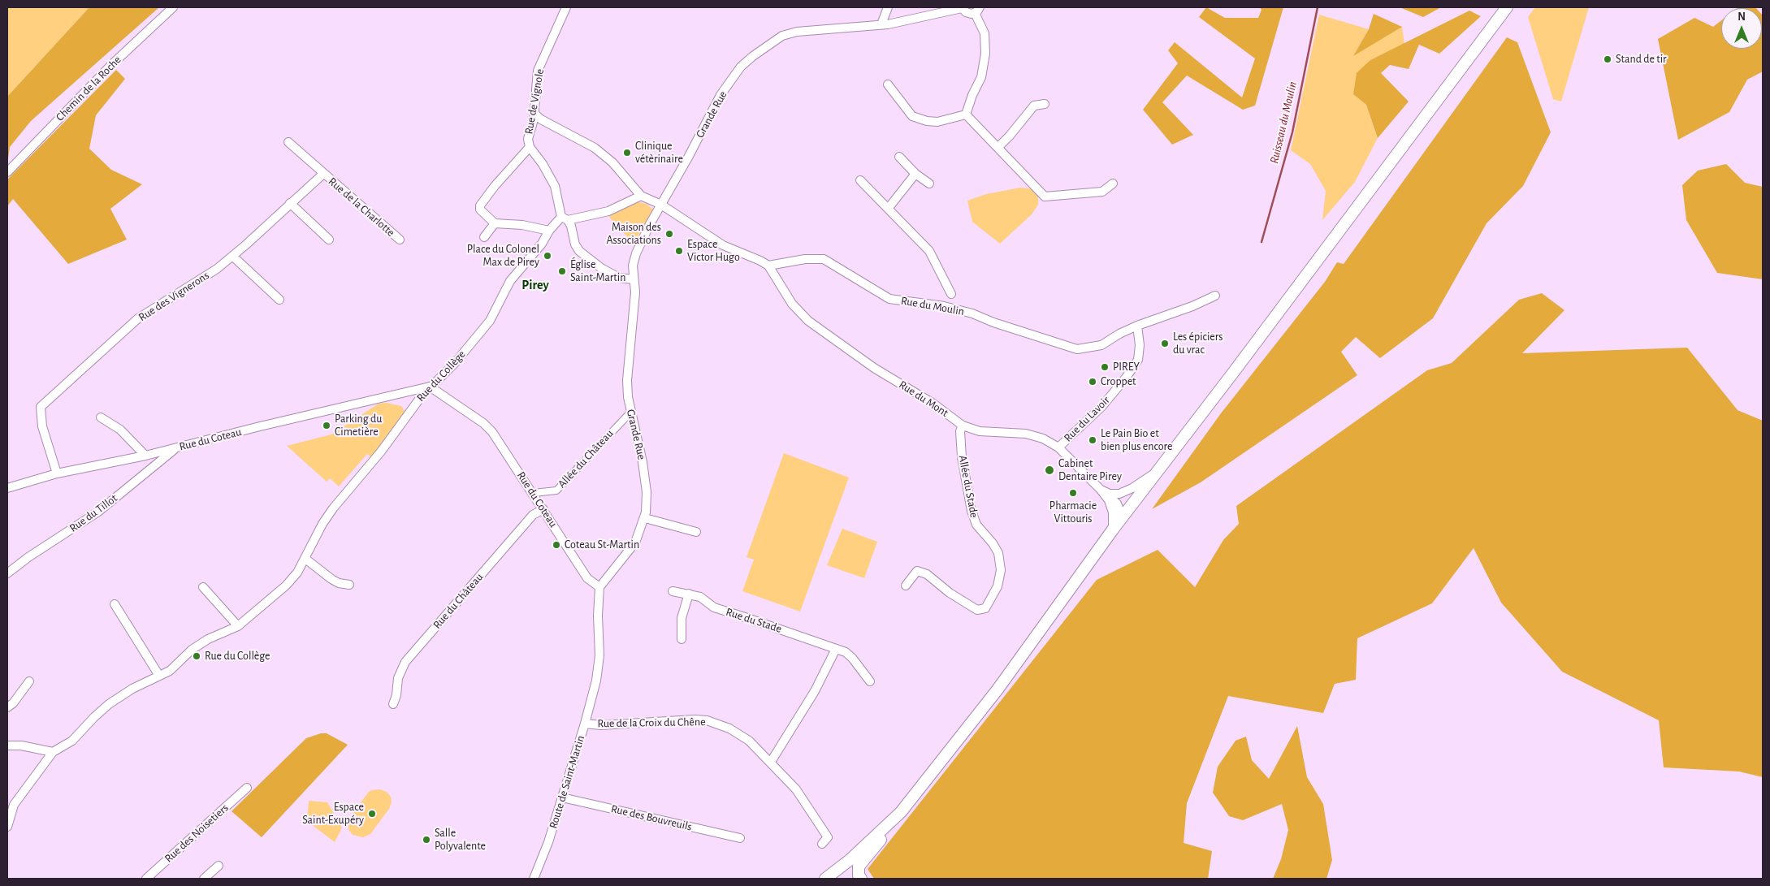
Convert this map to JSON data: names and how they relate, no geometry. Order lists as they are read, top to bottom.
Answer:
{
  "streets": {
    "street": [
      "Chemin de la Roche",
      "Rue de Vignole",
      "Grande Rue",
      "Rue de la Charlotte",
      "Rue des Vignerons",
      "Rue du Moulin",
      "Rue du Collège",
      "Rue du Mont",
      "Rue du Lavoir",
      "Rue du Coteau",
      "Allée du Château",
      "Allée du Stade",
      "Rue du Tillot",
      "Rue du Château",
      "Rue du Stade",
      "Rue de la Croix du Chêne",
      "Route de Saint-Martin",
      "Rue des Bouvreuils",
      "Rue des Noisetiers"
    ]
  },
  "crossings": [
    ["Rue de Vignole", "Grande Rue"],
    ["Grande Rue", "Rue du Coteau"],
    ["Grande Rue", "Allée du Château"],
    ["Grande Rue", "Route de Saint-Martin"],
    ["Rue de la Charlotte", "Rue des Vignerons"],
    ["Rue des Vignerons", "Rue du Coteau"],
    ["Rue du Moulin", "Rue du Mont"],
    ["Rue du Moulin", "Rue du Lavoir"],
    ["Rue du Collège", "Rue du Coteau"],
    ["Rue du Mont", "Rue du Lavoir"],
    ["Rue du Mont", "Allée du Stade"],
    ["Rue du Coteau", "Allée du Château"],
    ["Rue du Coteau", "Rue du Tillot"],
    ["Rue du Coteau", "Rue du Château"],
    ["Rue du Coteau", "Route de Saint-Martin"],
    ["Rue de la Croix du Chêne", "Route de Saint-Martin"],
    ["Route de Saint-Martin", "Rue des Bouvreuils"]
  ],
  "districts": ["Pirey"],
  "water": ["Ruisseau du Moulin"],
  "places": [
    "Stand de tir",
    "Clinique vétèrinaire",
    "Maison des Associations",
    "Espace Victor Hugo",
    "Place du Colonel Max de Pirey",
    "Église Saint-Martin",
    "Les épiciers du vrac",
    "PIREY",
    "Croppet",
    "Parking du Cimetière",
    "Le Pain Bio et bien plus encore",
    "Cabinet Dentaire Pirey",
    "Pharmacie Vittouris",
    "Coteau St-Martin",
    "Rue du Collège",
    "Espace Saint-Exupéry",
    "Salle Polyvalente"
  ],
  "north": "top"
}
